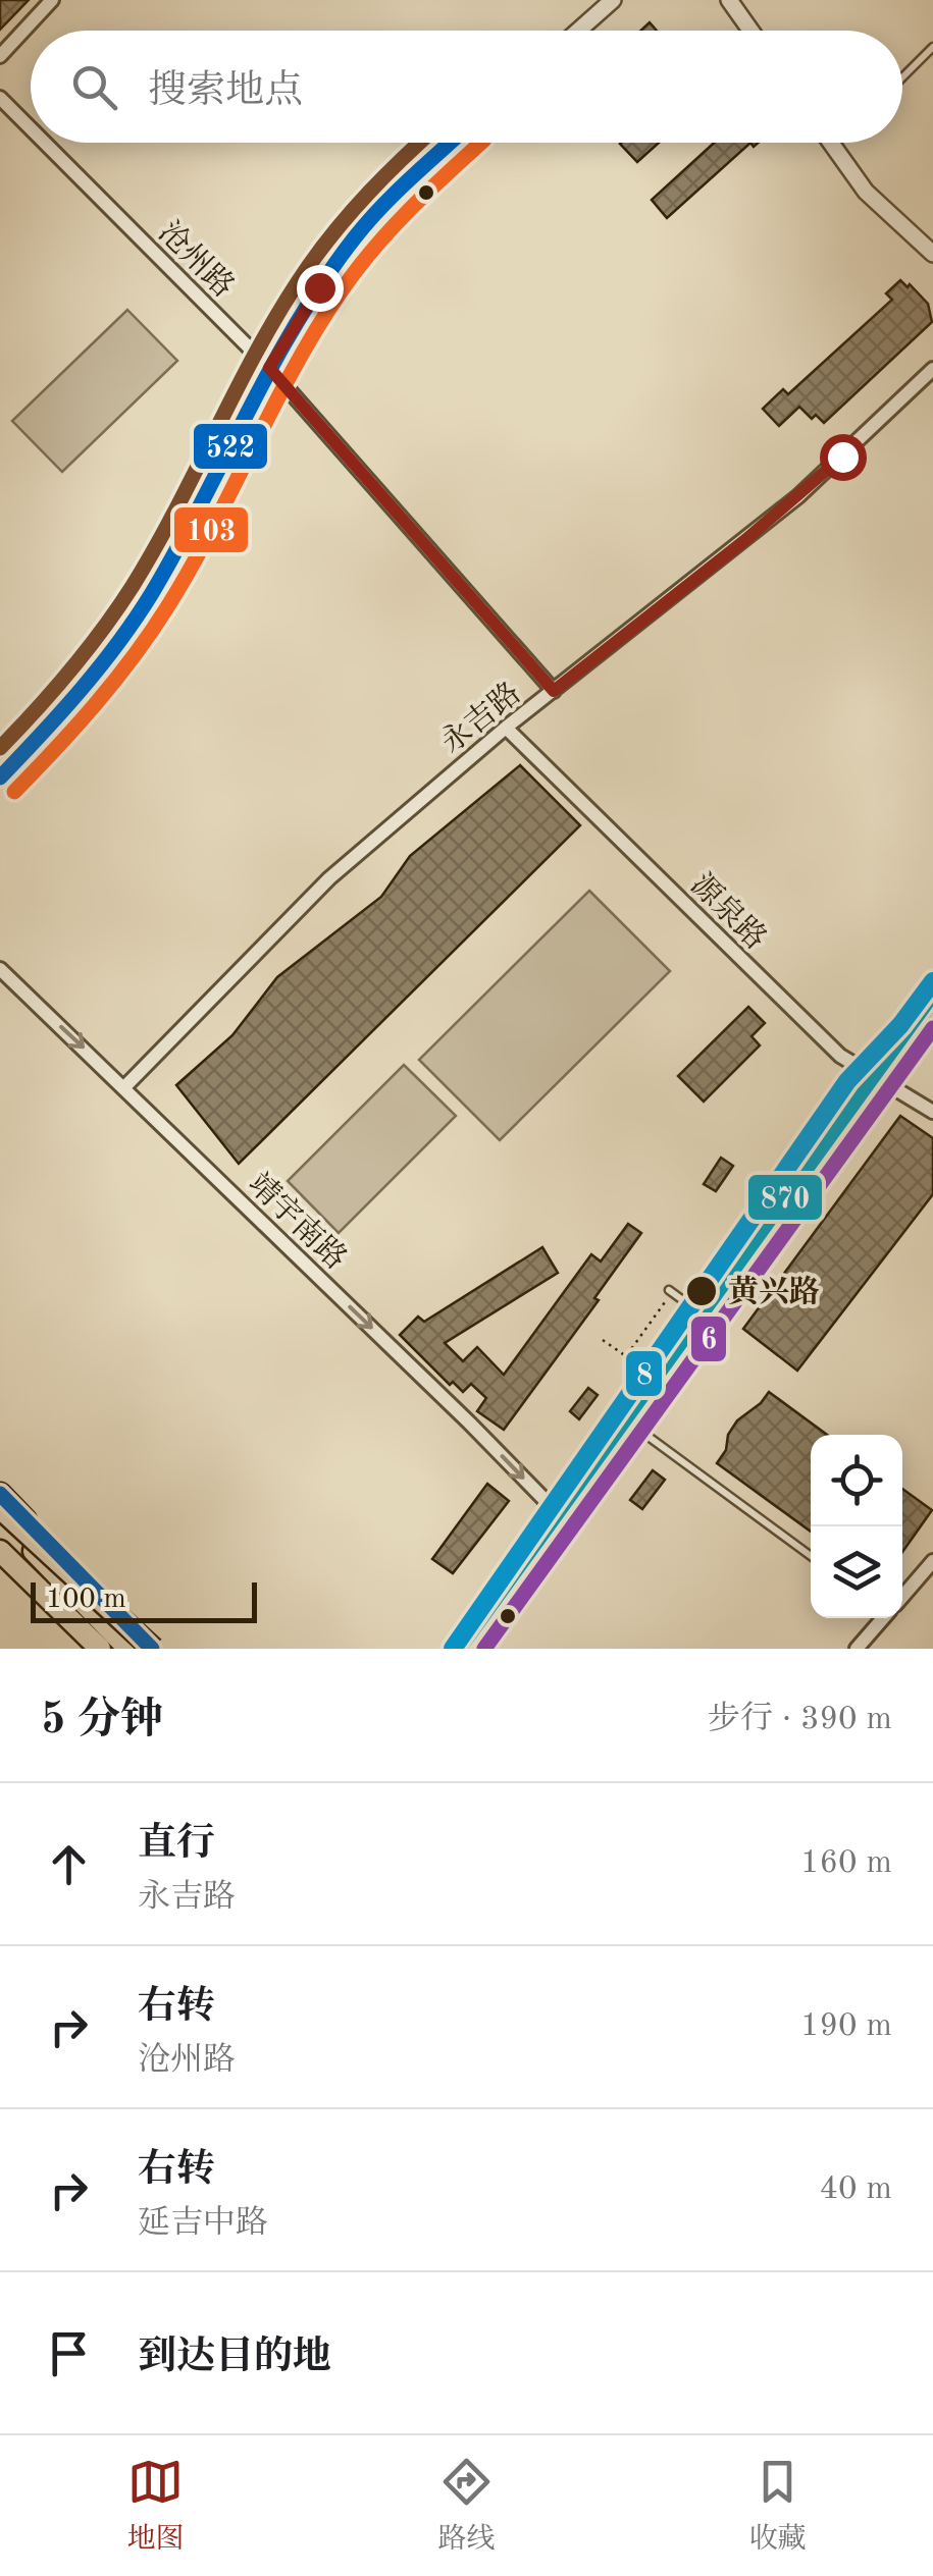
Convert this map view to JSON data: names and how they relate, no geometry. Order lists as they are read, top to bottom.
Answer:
{
  "streets": {
    "street": [
      "沧州路",
      "永吉路",
      "源泉路",
      "靖宇南路"
    ]
  },
  "crossings": [
    ["沧州路", "永吉路"],
    ["永吉路", "源泉路"],
    ["永吉路", "靖宇南路"]
  ],
  "one_way": ["靖宇南路"],
  "places": ["黄兴路"],
  "lines": [
    "transit line 522",
    "transit line 103",
    "transit line 8",
    "transit line 870",
    "transit line 6"
  ],
  "scale_bar": "100 m",
  "page": {
    "search": "搜索地点",
    "scale": "100 m",
    "heading": ["5 分钟", "步行 · 390 m"],
    "list": [
      ["直行", "永吉路", "160 m"],
      ["右转", "沧州路", "190 m"],
      ["右转", "延吉中路", "40 m"],
      "到达目的地"
    ],
    "nav": ["地图", "路线", "收藏"]
  }
}
